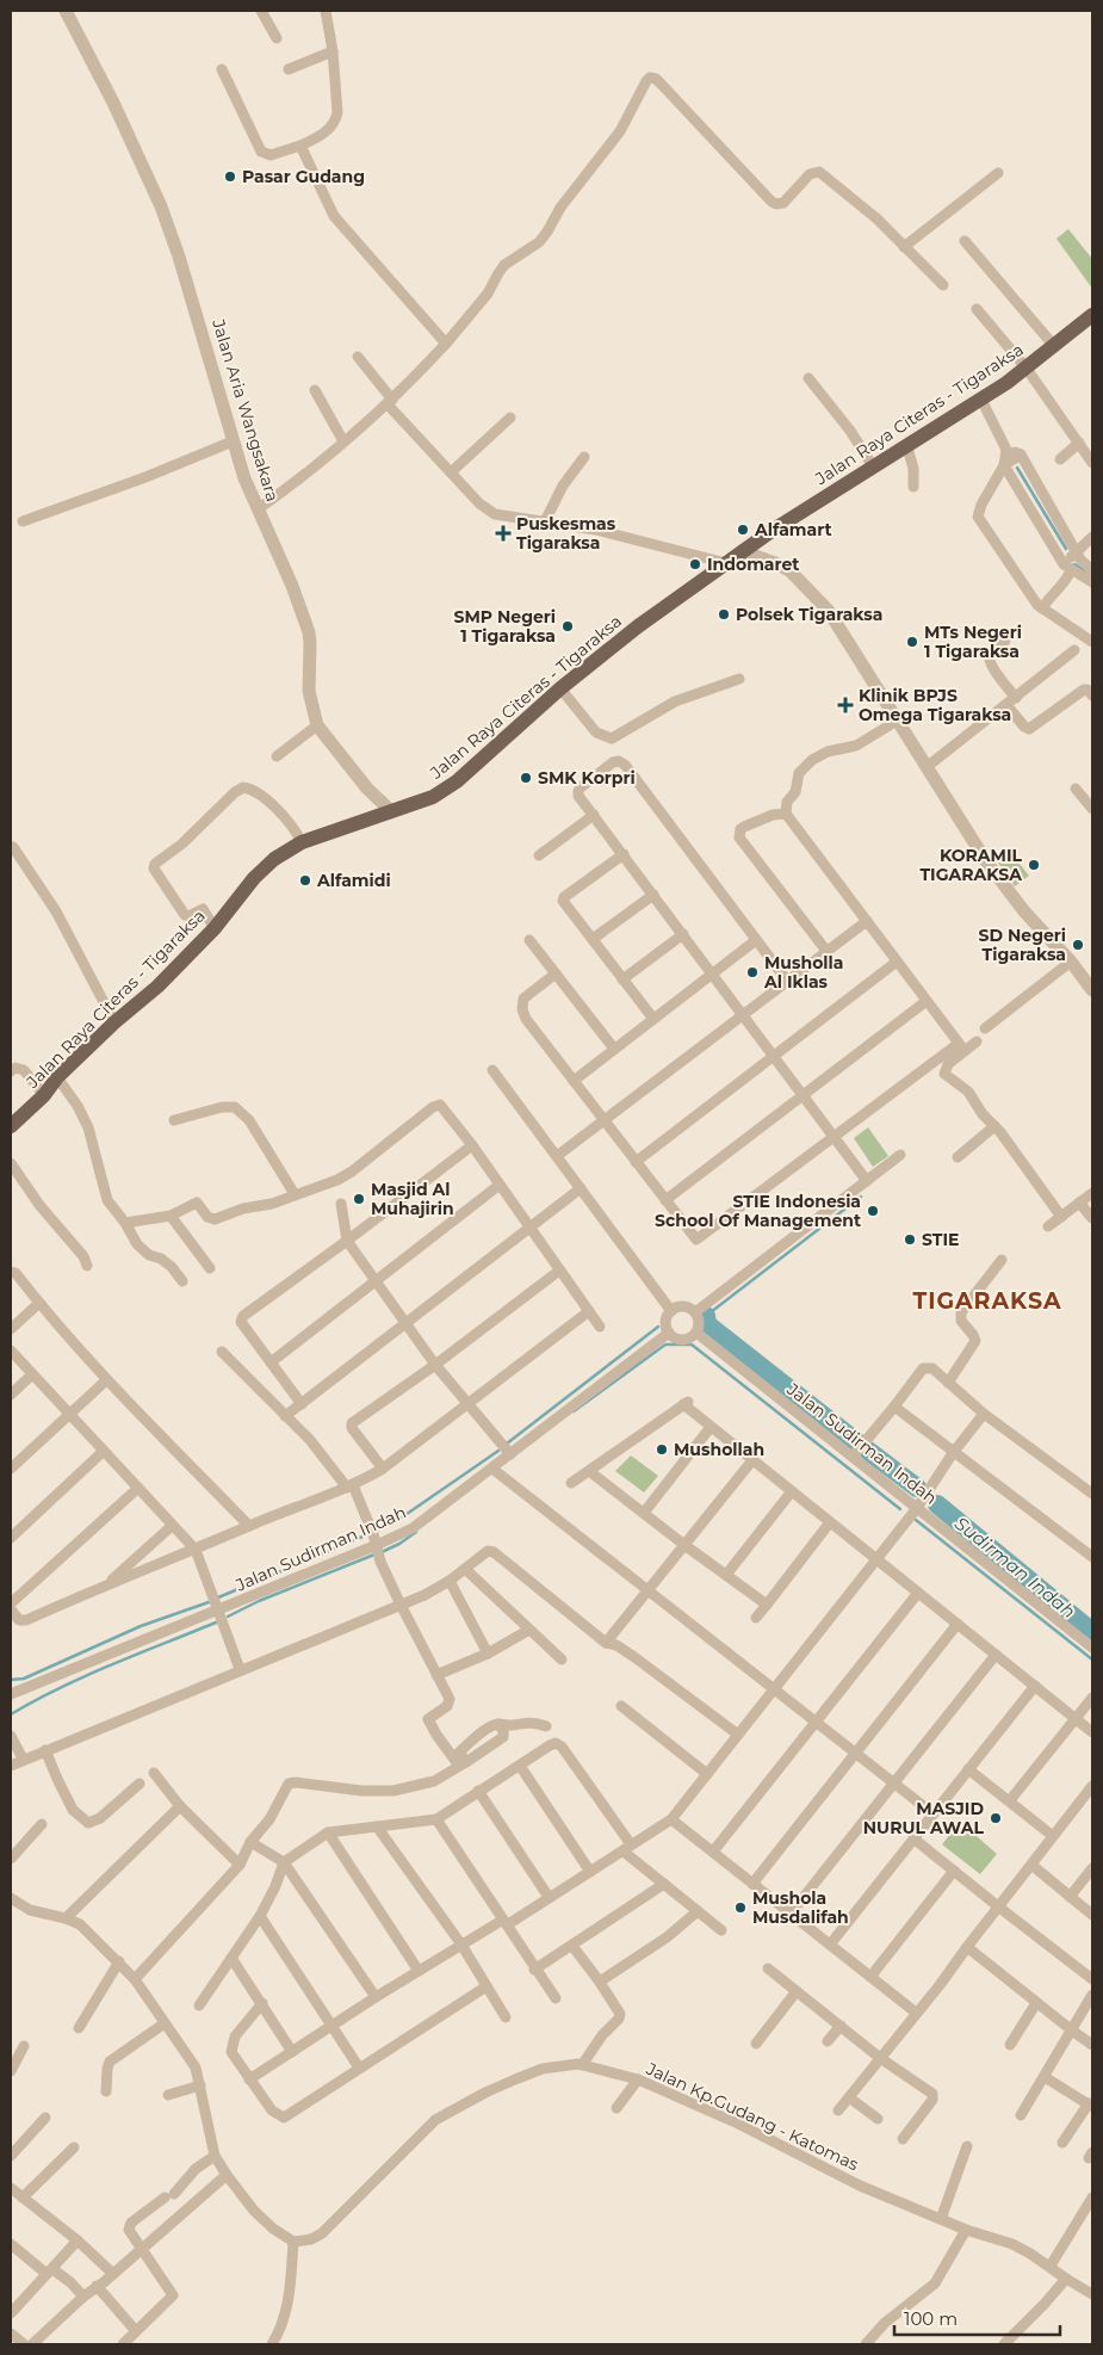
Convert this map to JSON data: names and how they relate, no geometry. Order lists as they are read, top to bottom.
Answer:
{
  "streets": {
    "main road": ["Jalan Raya Citeras - Tigaraksa"],
    "street": ["Jalan Aria Wangsakara", "Jalan Sudirman Indah", "Jalan Kp.Gudang - Katomas"]
  },
  "crossings": [
    ["Jalan Aria Wangsakara", "Jalan Raya Citeras - Tigaraksa"]
  ],
  "districts": ["TIGARAKSA"],
  "water": ["Sudirman Indah"],
  "places": {
    "other": [
      "Pasar Gudang",
      "Alfamart",
      "Indomaret",
      "Polsek Tigaraksa",
      "SMP Negeri 1 Tigaraksa",
      "MTs Negeri 1 Tigaraksa",
      "SMK Korpri",
      "KORAMIL TIGARAKSA",
      "Alfamidi",
      "SD Negeri Tigaraksa",
      "Musholla Al Iklas",
      "Masjid Al Muhajirin",
      "STIE Indonesia School Of Management",
      "STIE",
      "Mushollah",
      "MASJID NURUL AWAL",
      "Mushola Musdalifah"
    ],
    "health": ["Puskesmas Tigaraksa", "Klinik BPJS Omega Tigaraksa"]
  },
  "scale_bar": "100 m"
}
